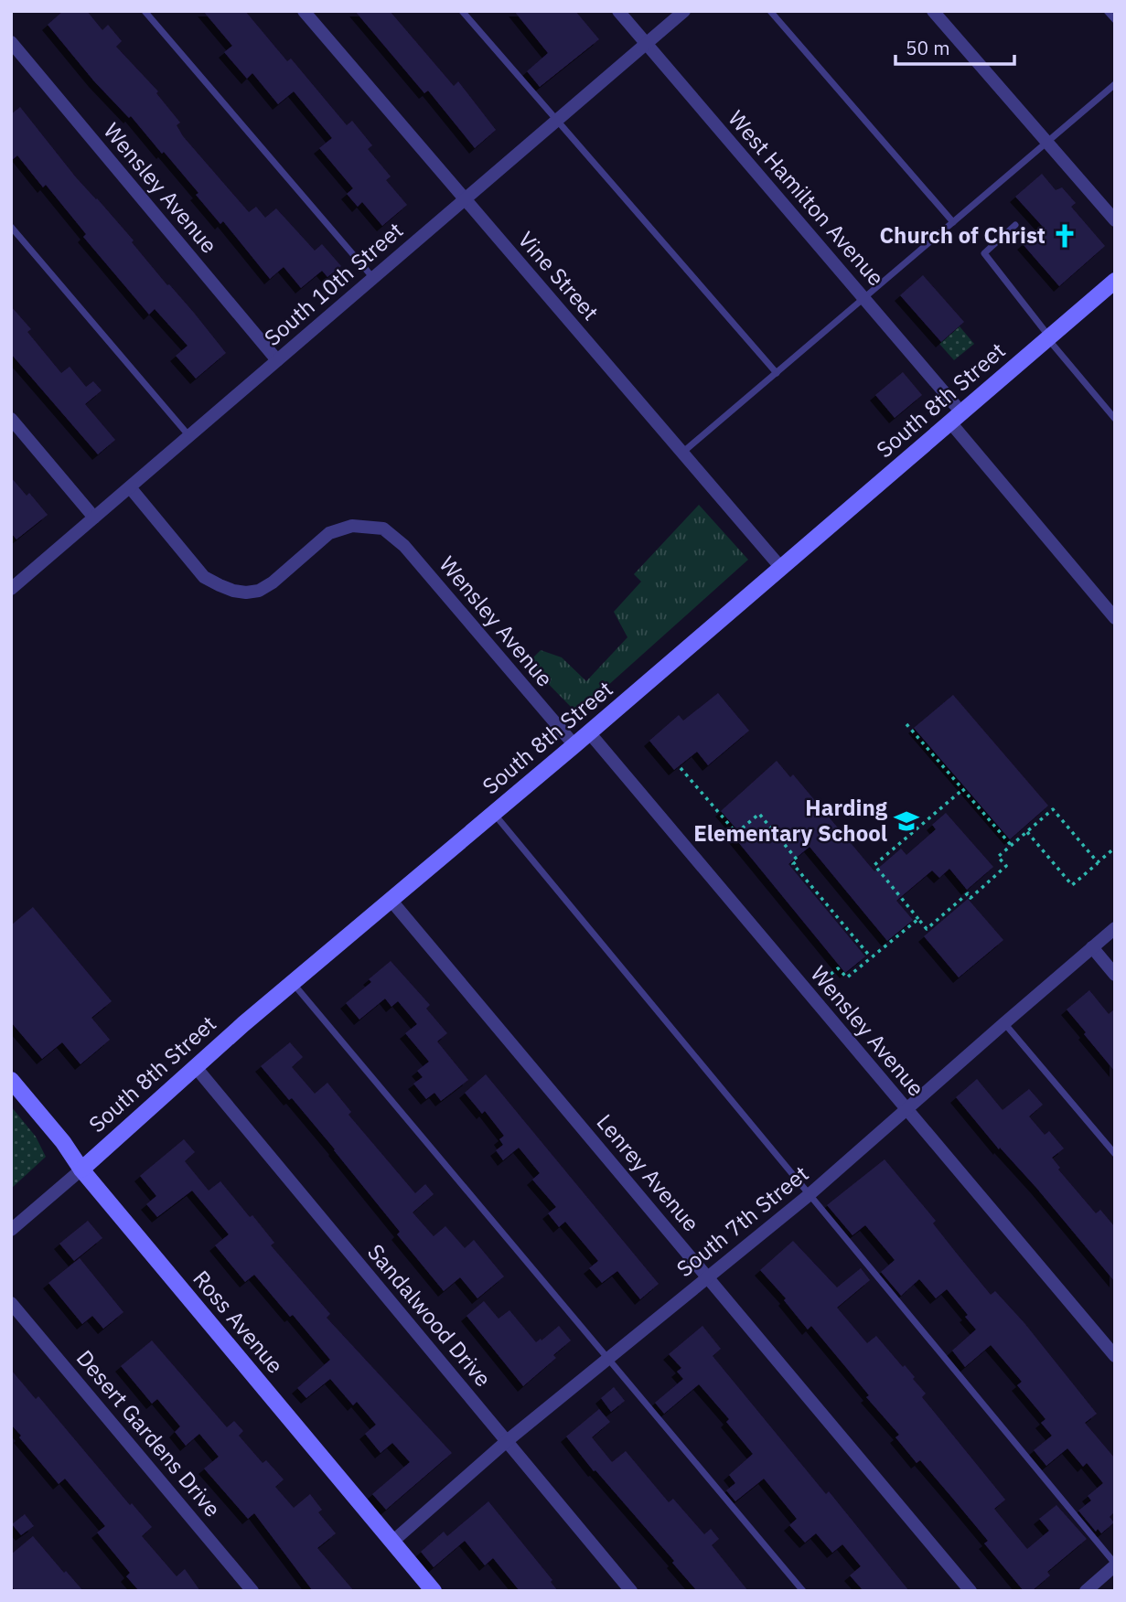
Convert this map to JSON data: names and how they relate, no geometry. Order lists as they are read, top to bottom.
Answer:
{
  "streets": {
    "street": [
      "Wensley Avenue",
      "West Hamilton Avenue",
      "Vine Street",
      "South 10th Street",
      "South 8th Street",
      "Lenrey Avenue",
      "South 7th Street",
      "Sandalwood Drive",
      "Ross Avenue",
      "Desert Gardens Drive"
    ]
  },
  "crossings": [
    ["Wensley Avenue", "South 10th Street"],
    ["Wensley Avenue", "South 8th Street"],
    ["Wensley Avenue", "South 7th Street"],
    ["West Hamilton Avenue", "South 10th Street"],
    ["West Hamilton Avenue", "South 8th Street"],
    ["Vine Street", "South 10th Street"],
    ["Vine Street", "South 8th Street"],
    ["South 8th Street", "Lenrey Avenue"],
    ["South 8th Street", "Sandalwood Drive"],
    ["South 8th Street", "Ross Avenue"],
    ["Lenrey Avenue", "South 7th Street"],
    ["South 7th Street", "Sandalwood Drive"],
    ["South 7th Street", "Ross Avenue"]
  ],
  "places": {
    "church": ["Church of Christ"],
    "school or university": ["Harding Elementary School"]
  },
  "scale_bar": "50 m"
}
